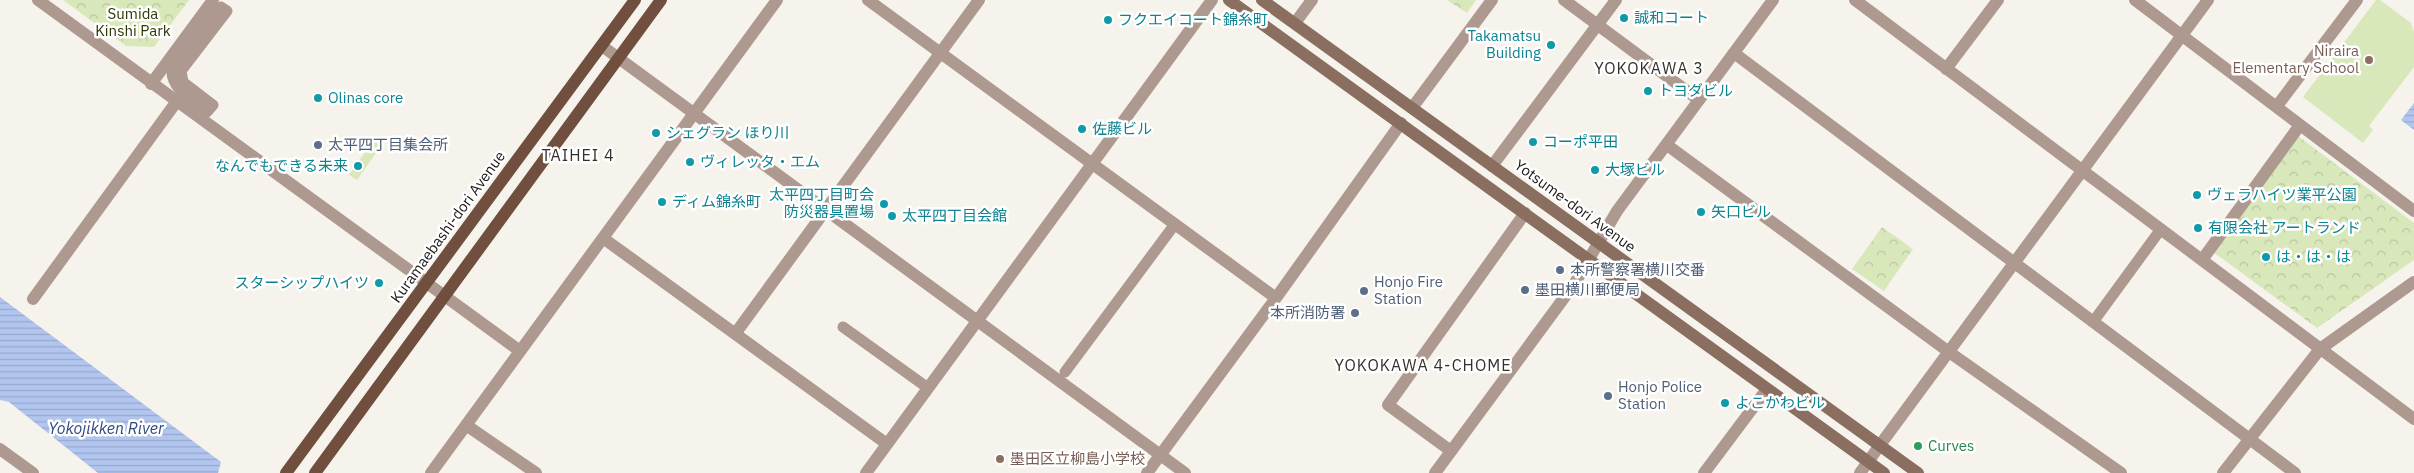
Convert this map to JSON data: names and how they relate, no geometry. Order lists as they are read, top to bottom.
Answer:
{
  "streets": {
    "main road": ["Yotsume-dori Avenue", "Kuramaebashi-dori Avenue"]
  },
  "districts": ["YOKOKAWA 3", "TAIHEI 4", "YOKOKAWA 4-CHOME"],
  "water": ["Yokojikken River"],
  "parks": ["Sumida Kinshi Park"],
  "places": [
    "誠和コート",
    "フクエイコート錦糸町",
    "Takamatsu Building",
    "Niraira Elementary School",
    "トヨダビル",
    "Olinas core",
    "佐藤ビル",
    "シェグラン ほり川",
    "コーポ平田",
    "太平四丁目集会所",
    "ヴィレッタ・エム",
    "なんでもできる未来",
    "大塚ビル",
    "ヴェラハイツ業平公園",
    "ディム錦糸町",
    "太平四丁目町会 防災器具置場",
    "矢口ビル",
    "太平四丁目会館",
    "有限会社 アートランド",
    "は・は・は",
    "本所警察署横川交番",
    "スターシップハイツ",
    "墨田横川郵便局",
    "Honjo Fire Station",
    "本所消防署",
    "Honjo Police Station",
    "よこかわビル",
    "Curves",
    "墨田区立柳島小学校"
  ]
}
